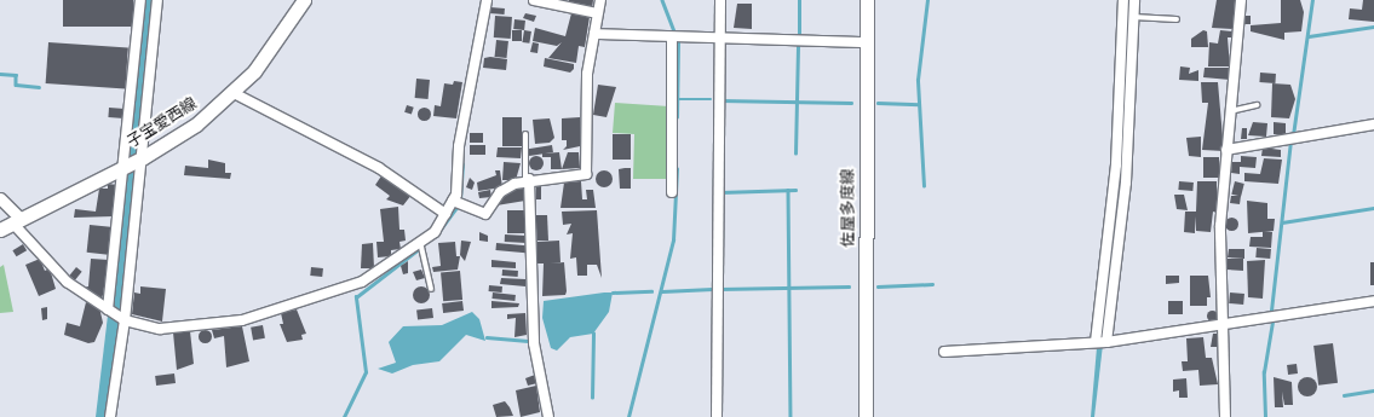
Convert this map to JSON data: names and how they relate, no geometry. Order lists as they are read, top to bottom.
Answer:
{
  "streets": {
    "main road": ["子宝愛西線", "佐屋多度線"]
  }
}
